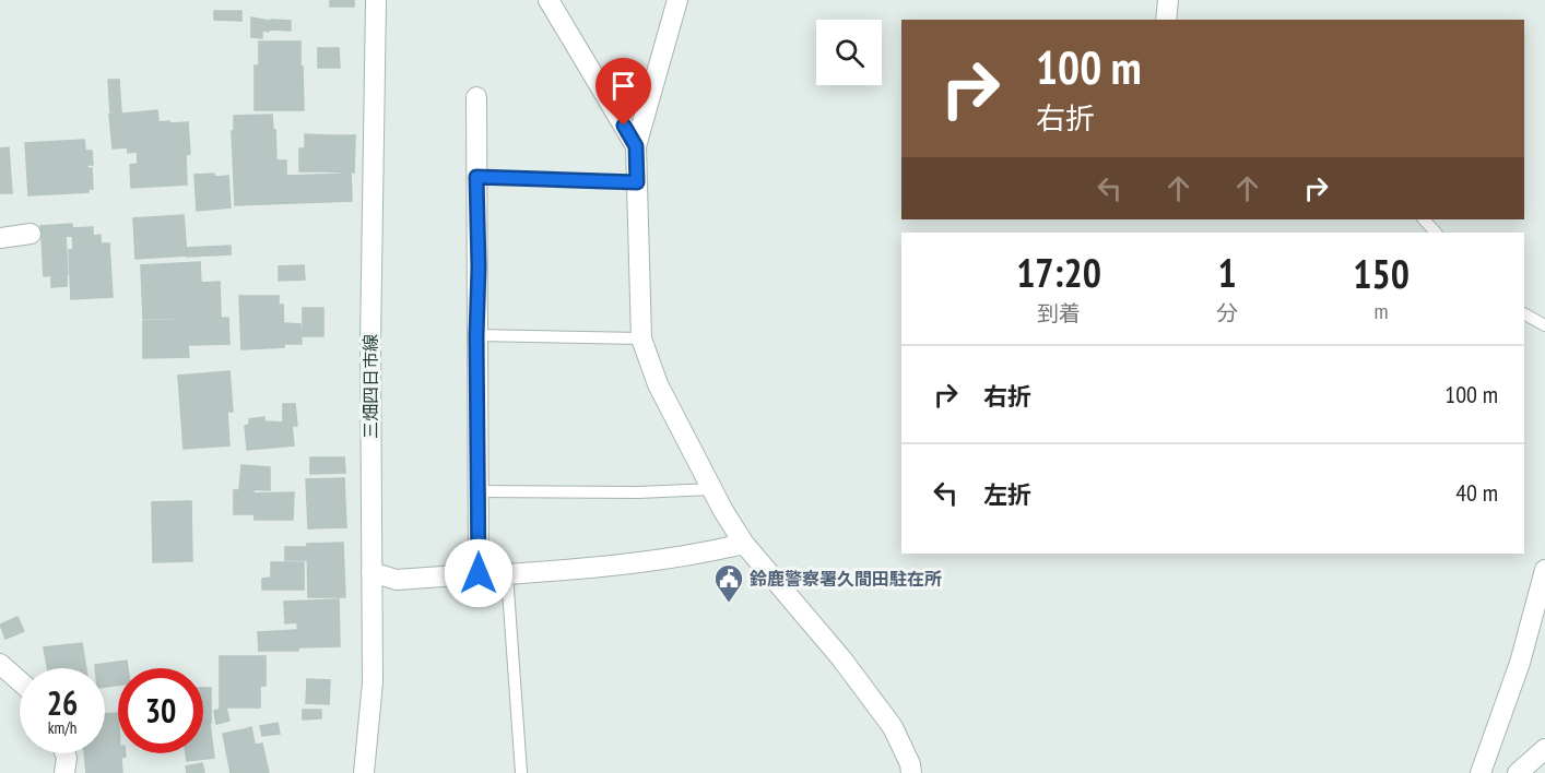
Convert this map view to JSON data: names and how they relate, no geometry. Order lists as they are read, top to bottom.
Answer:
{
  "streets": {
    "street": ["三畑四日市線"]
  },
  "places": {
    "public building": ["鈴鹿警察署久間田駐在所"]
  },
  "page": {
    "turn": ["100 m", "右折"],
    "eta": [
      "17:20",
      "到着",
      "1",
      "分",
      "150",
      "m"
    ],
    "list": [
      {
        "name": "右折",
        "value": "100 m"
      },
      {
        "name": "左折",
        "value": "40 m"
      }
    ],
    "speed": "26 km/h",
    "limit": "30"
  }
}
